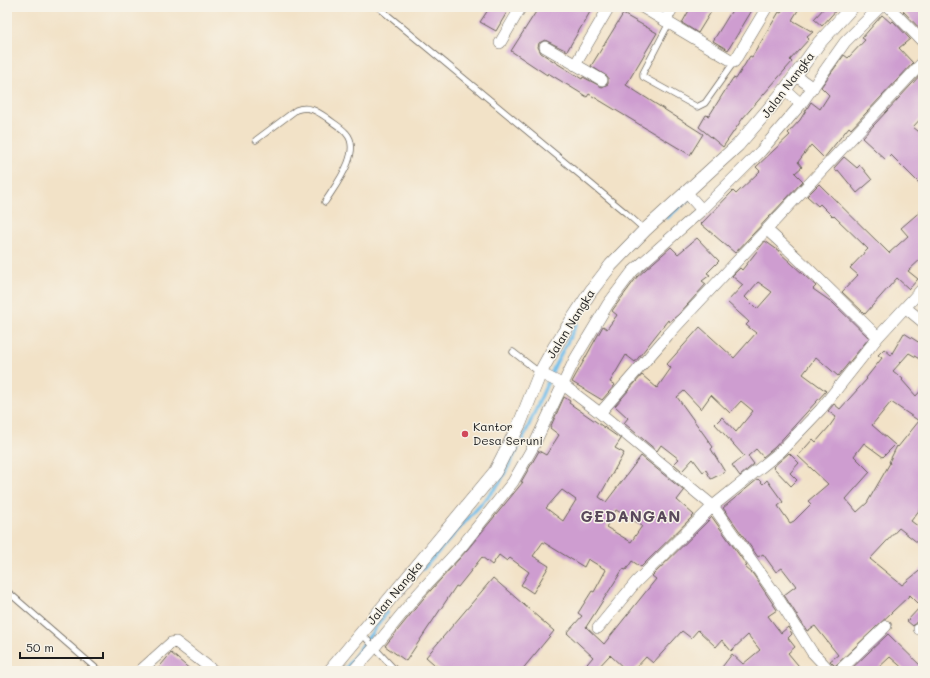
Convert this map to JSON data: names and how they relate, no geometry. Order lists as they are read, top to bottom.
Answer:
{
  "streets": {
    "street": ["Jalan Nangka"]
  },
  "districts": ["GEDANGAN"],
  "places": ["Kantor Desa Seruni"],
  "scale_bar": "50 m"
}
